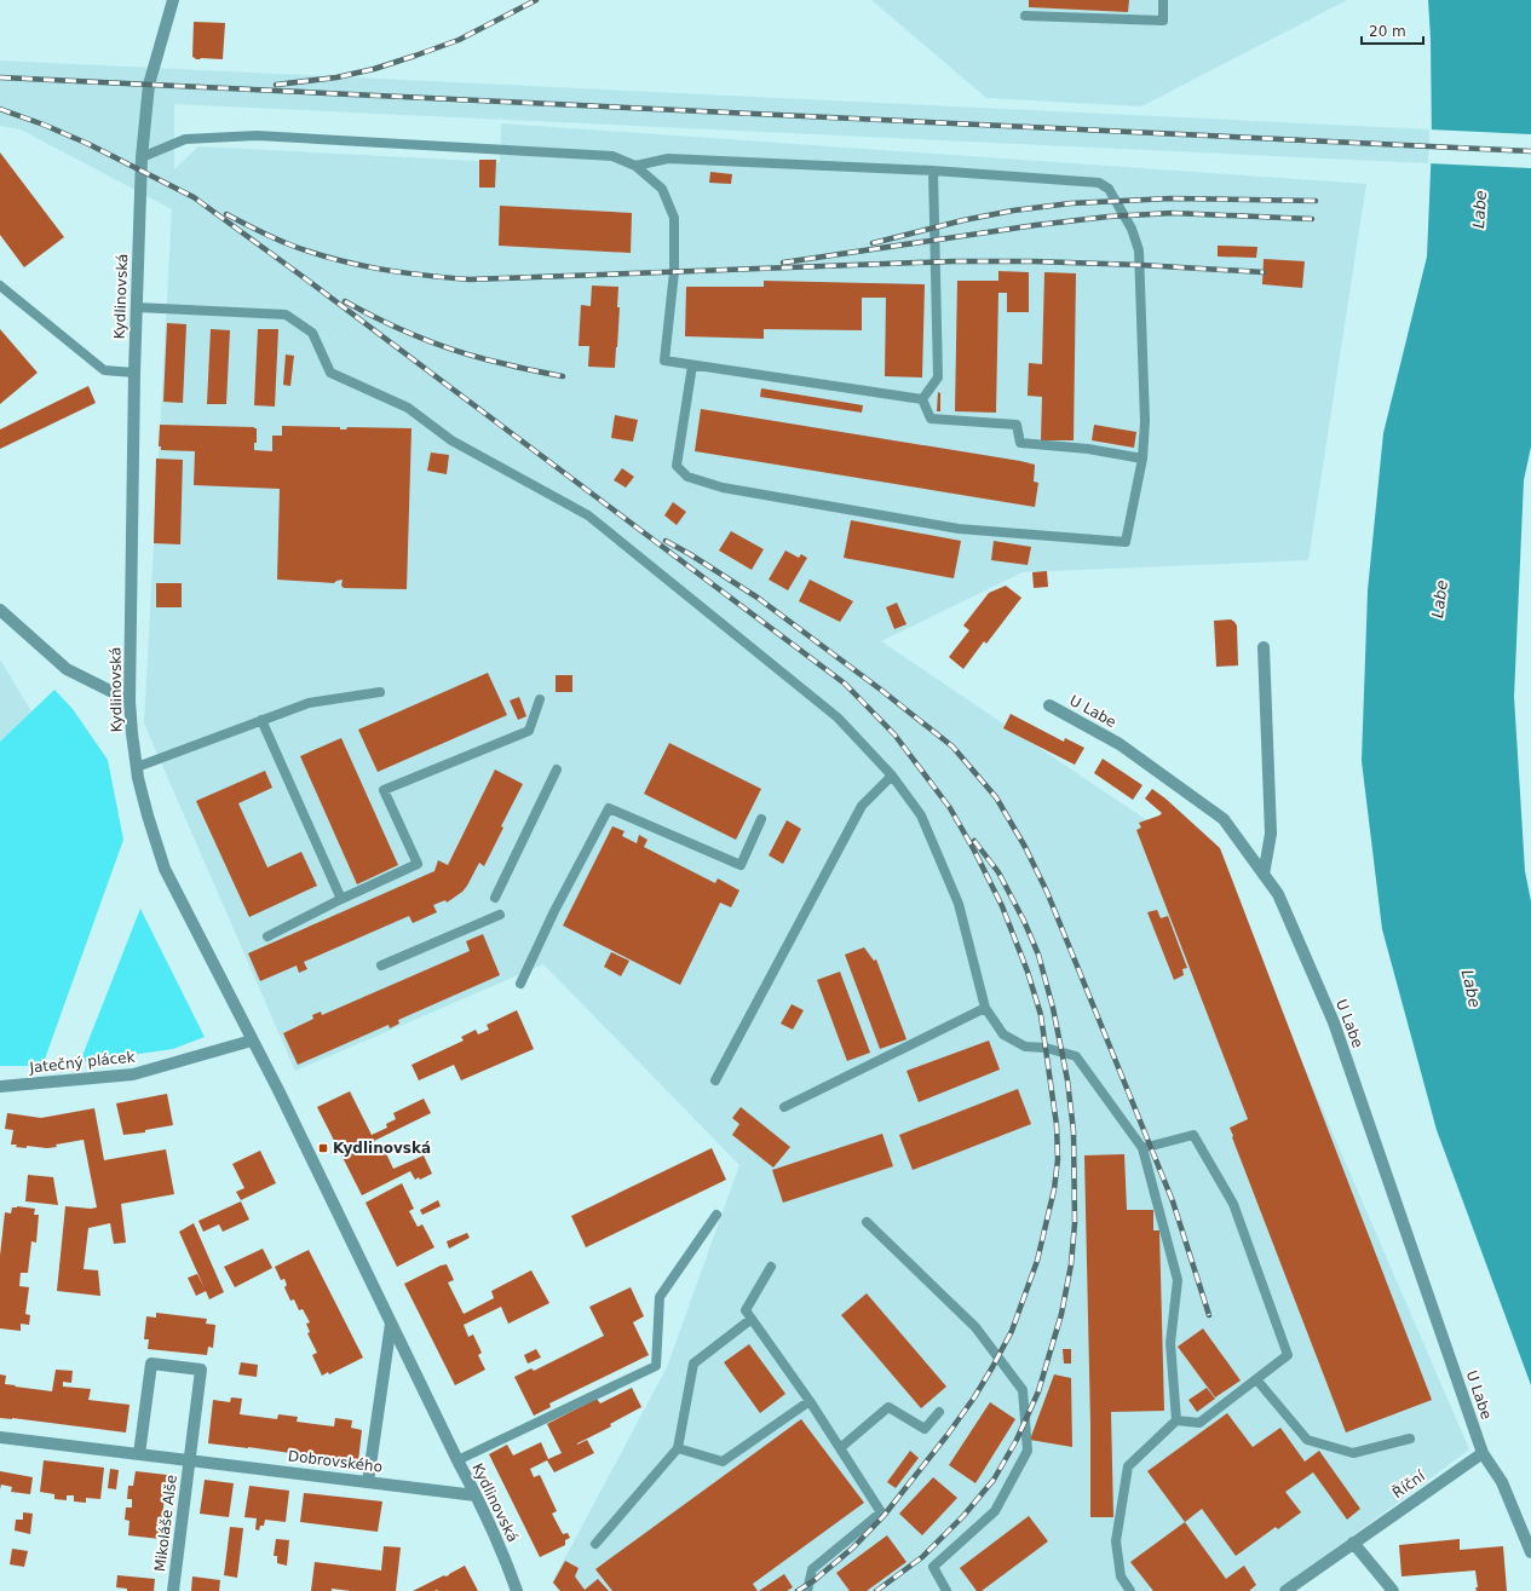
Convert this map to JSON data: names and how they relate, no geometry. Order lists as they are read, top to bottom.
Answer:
{
  "streets": {
    "street": [
      "Kydlinovská",
      "U Labe",
      "Jatečný plácek",
      "Dobrovského",
      "Říční",
      "Mikoláše Alše"
    ]
  },
  "crossings": [
    ["Kydlinovská", "Jatečný plácek"],
    ["Kydlinovská", "Dobrovského"],
    ["U Labe", "Říční"],
    ["Dobrovského", "Mikoláše Alše"]
  ],
  "water": ["Labe"],
  "places": {
    "transit": ["Kydlinovská"]
  },
  "scale_bar": "20 m"
}
